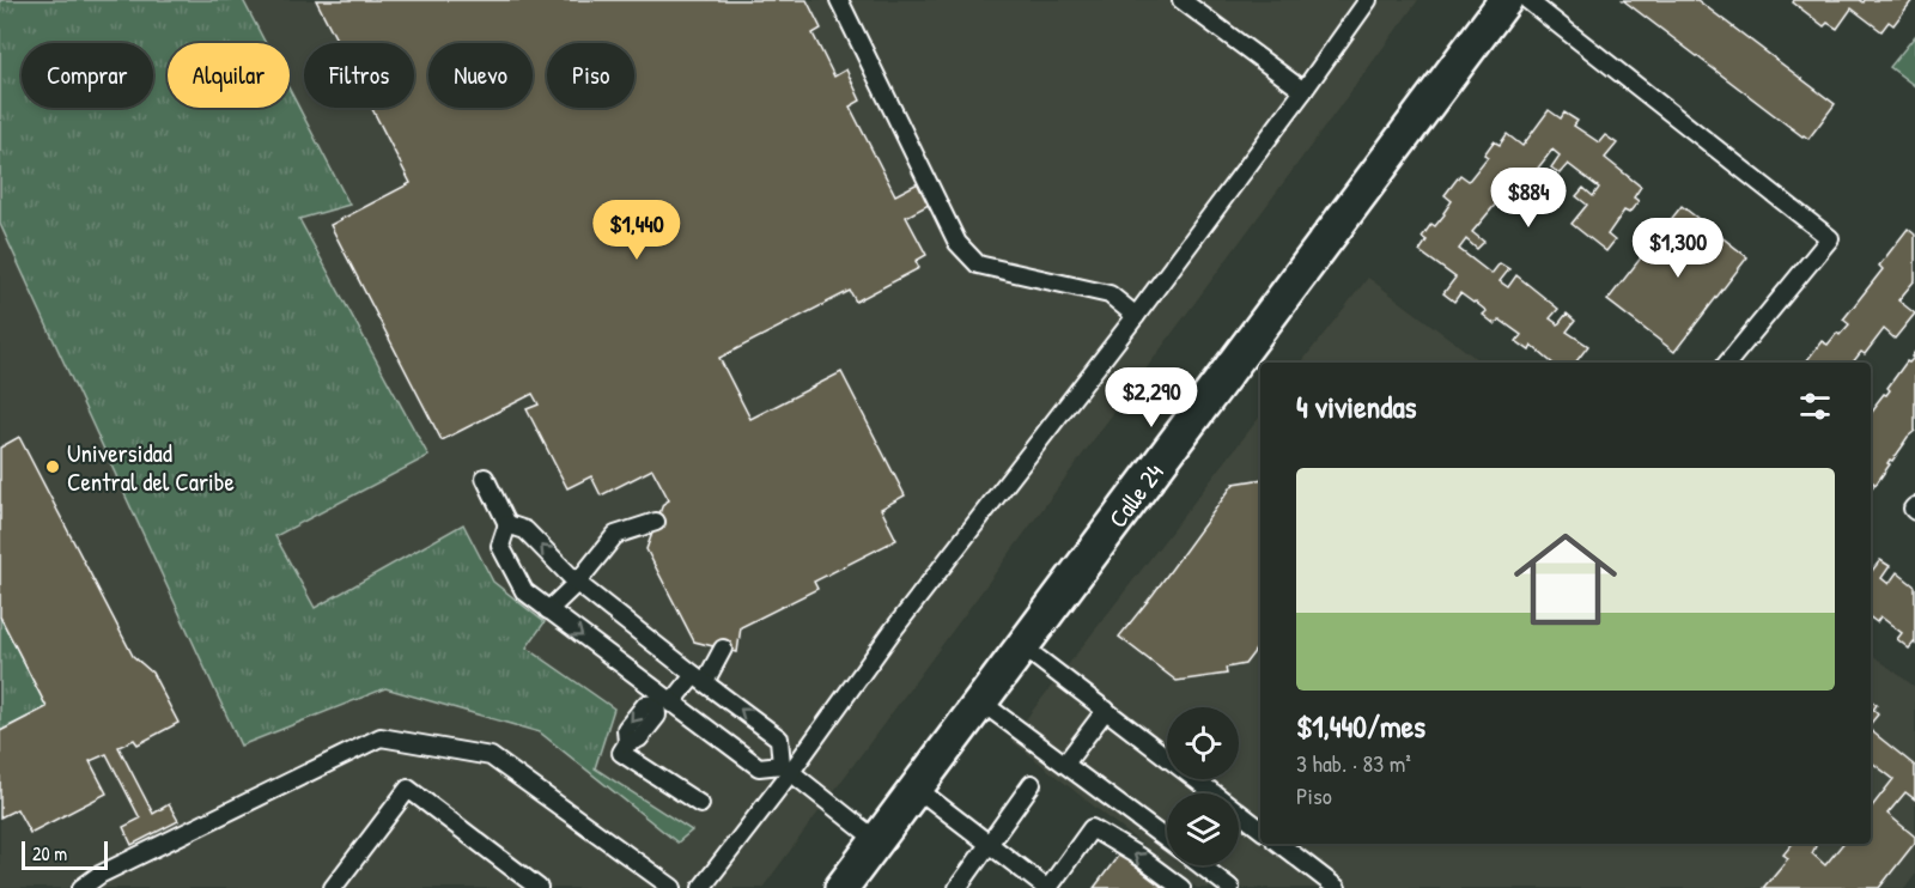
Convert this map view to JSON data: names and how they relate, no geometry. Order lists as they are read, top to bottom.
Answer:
{
  "streets": {
    "street": ["Calle 24"]
  },
  "places": ["Universidad Central del Caribe"],
  "scale_bar": "20 m",
  "page": {
    "chip": [
      "Comprar",
      "Alquilar",
      "Filtros",
      "Nuevo",
      "Piso"
    ],
    "price": [
      "$884",
      "$1,440",
      "$1,300",
      "$2,290"
    ],
    "heading": "4 viviendas",
    "list": [
      {
        "name": "$1,440/mes",
        "note": "3 hab. · 83 m² · Piso"
      }
    ],
    "scale": "20 m"
  }
}
